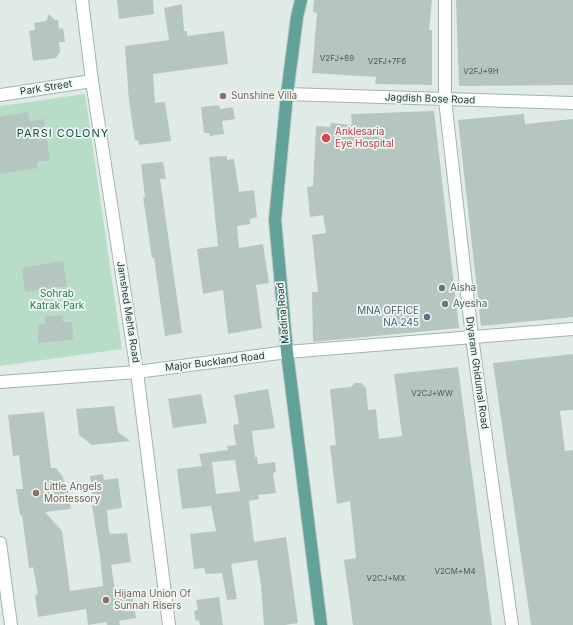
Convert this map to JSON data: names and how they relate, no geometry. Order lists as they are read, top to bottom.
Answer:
{
  "streets": {
    "main road": ["Madina Road"],
    "street": [
      "Park Street",
      "Jagdish Bose Road",
      "Jamshed Mehta Road",
      "Major Buckland Road",
      "Diyaram Ghidumal Road"
    ]
  },
  "crossings": [
    ["Park Street", "Jamshed Mehta Road"],
    ["Jagdish Bose Road", "Madina Road"],
    ["Jagdish Bose Road", "Diyaram Ghidumal Road"],
    ["Jamshed Mehta Road", "Major Buckland Road"],
    ["Madina Road", "Major Buckland Road"],
    ["Major Buckland Road", "Diyaram Ghidumal Road"]
  ],
  "districts": ["PARSI COLONY"],
  "parks": ["Sohrab Katrak Park"],
  "places": [
    "Sunshine Villa",
    "Anklesaria Eye Hospital",
    "Aisha",
    "Ayesha",
    "MNA OFFICE NA 245",
    "Little Angels Montessory",
    "Hijama Union Of Sunnah Risers"
  ],
  "house_numbers": [
    "V2FJ+69",
    "V2FJ+7F6",
    "V2FJ+9H",
    "V2CJ+WW",
    "V2CM+M4",
    "V2CJ+MX"
  ]
}
